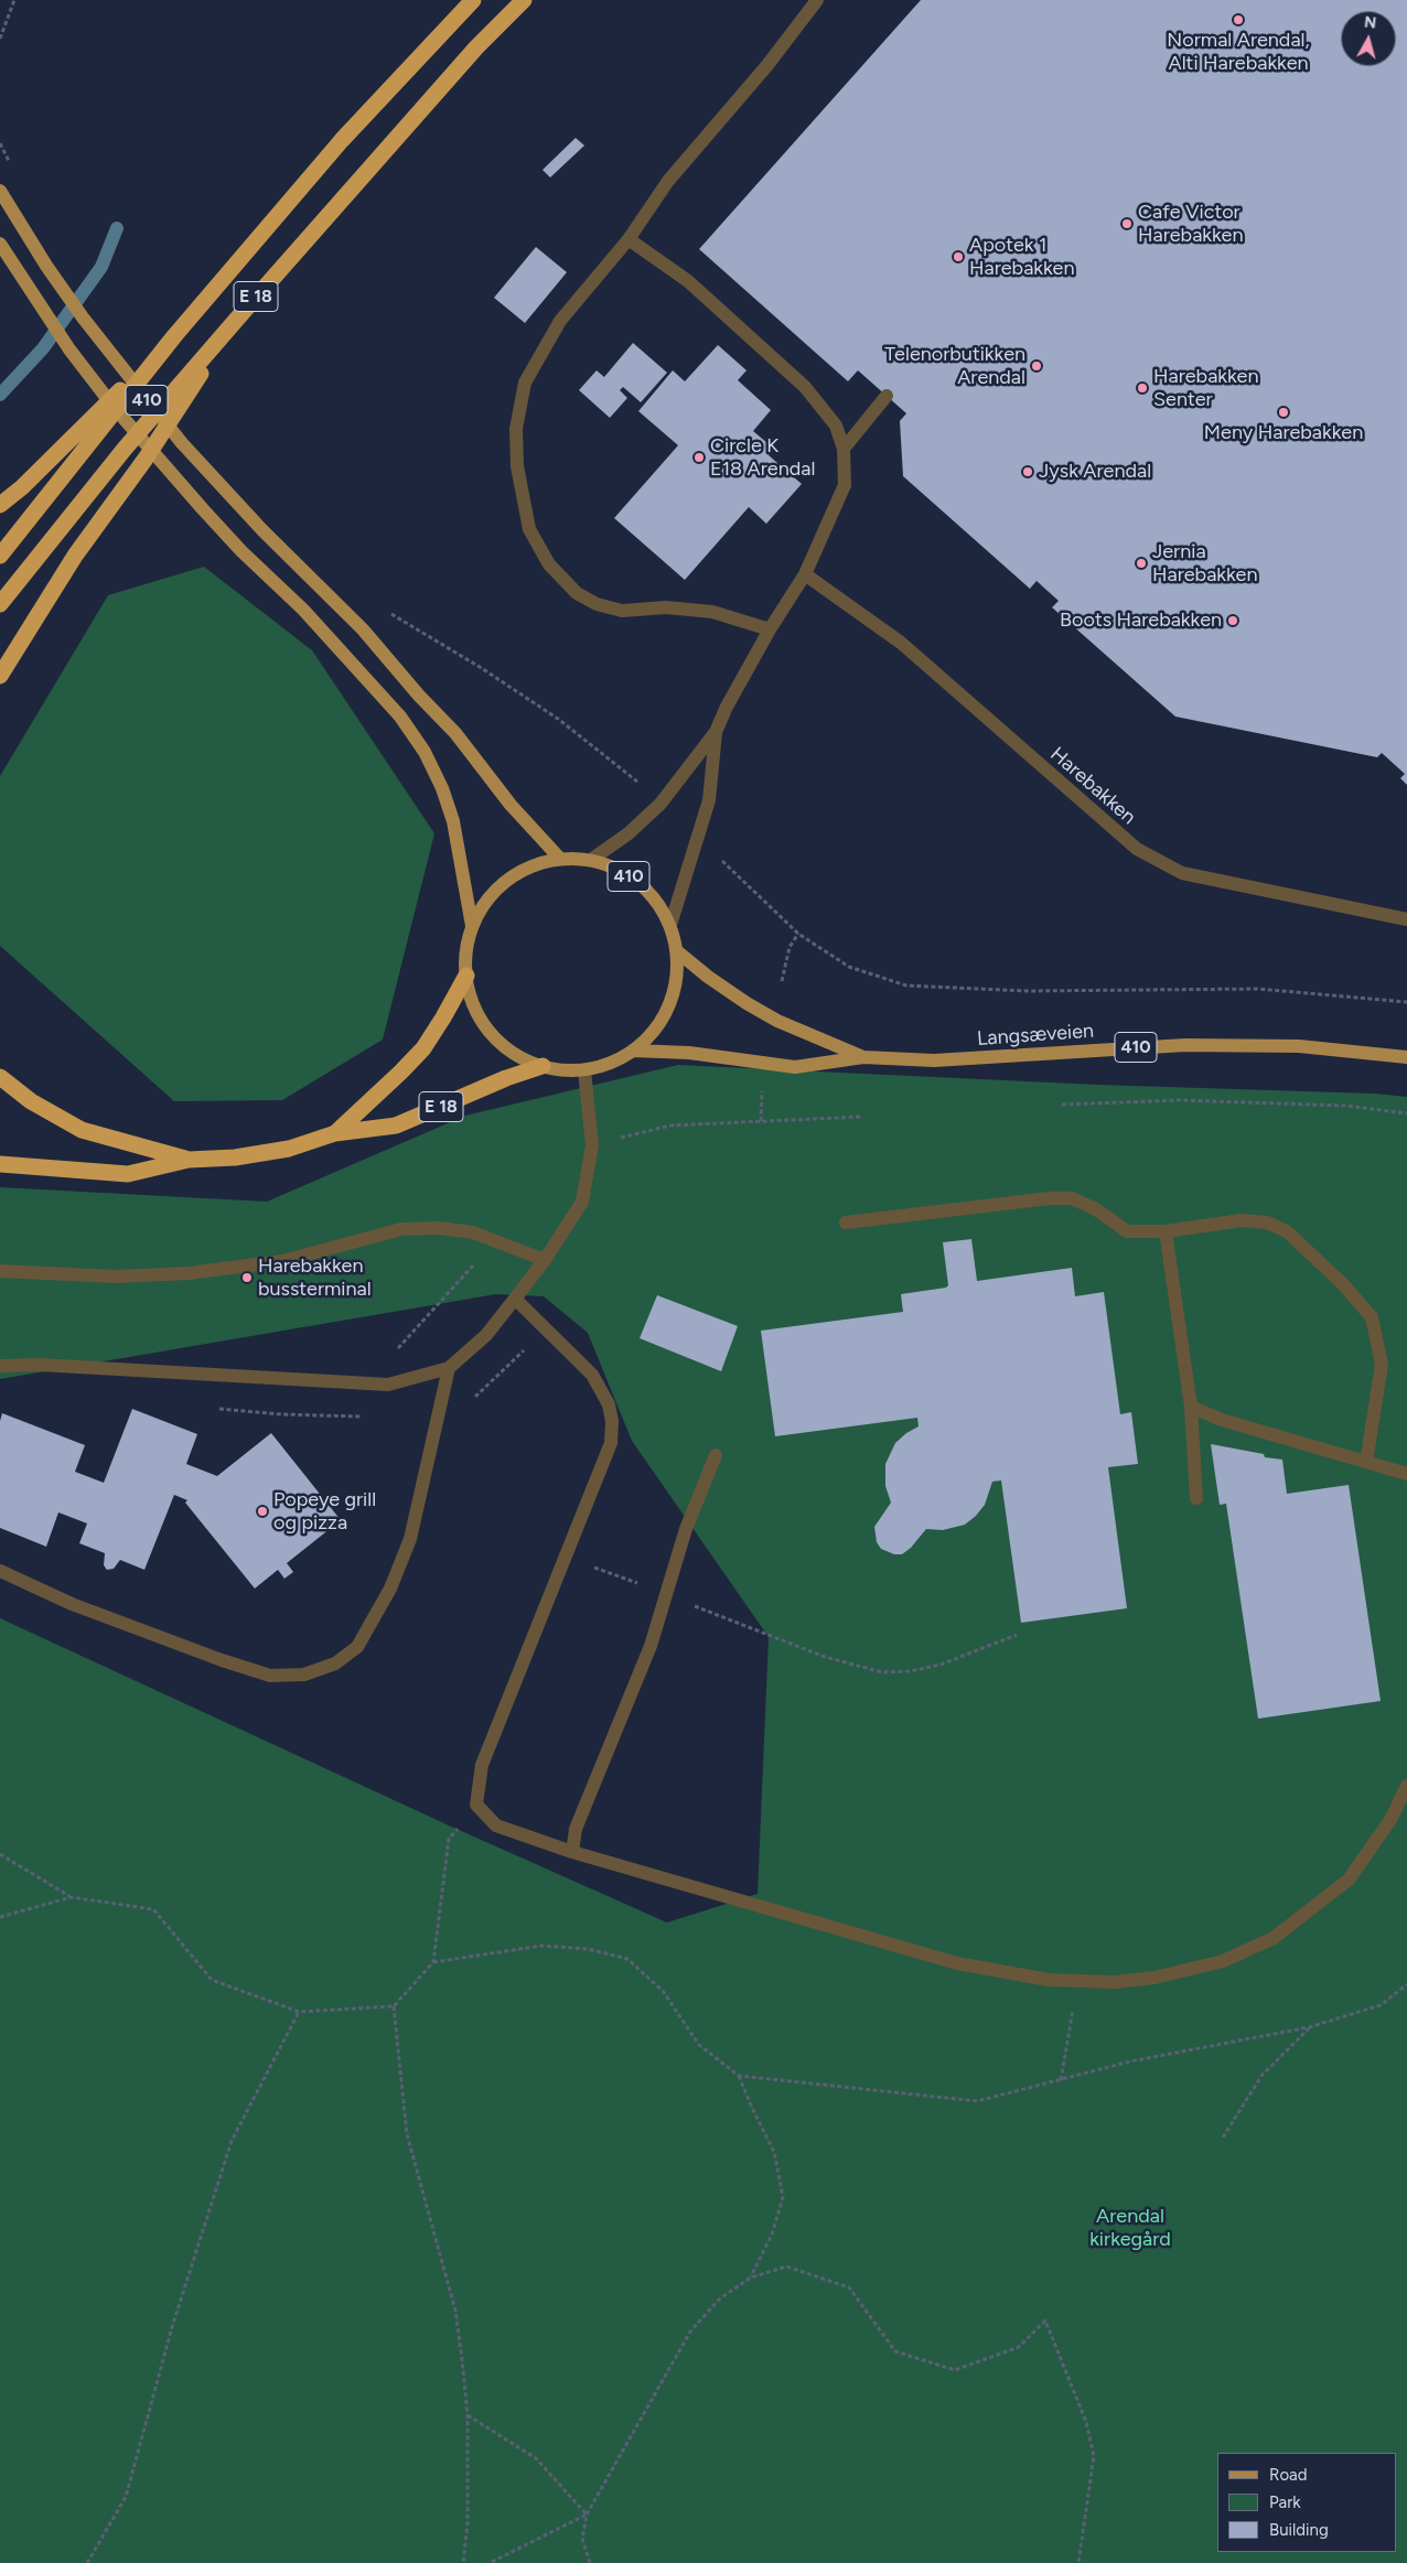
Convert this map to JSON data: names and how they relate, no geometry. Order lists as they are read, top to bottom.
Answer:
{
  "streets": {
    "highway": ["E 18"],
    "main road": ["410", "Langsæveien"],
    "lane": ["Harebakken"]
  },
  "crossings": [
    ["E 18", "410"],
    ["410", "Langsæveien"]
  ],
  "parks": ["Arendal kirkegård"],
  "places": [
    "Normal Arendal, Alti Harebakken",
    "Cafe Victor Harebakken",
    "Apotek 1 Harebakken",
    "Telenorbutikken Arendal",
    "Harebakken Senter",
    "Meny Harebakken",
    "Circle K E18 Arendal",
    "Jysk Arendal",
    "Jernia Harebakken",
    "Boots Harebakken",
    "Harebakken bussterminal",
    "Popeye grill og pizza"
  ],
  "legend": ["Road", "Park", "Building"],
  "north": "top"
}
